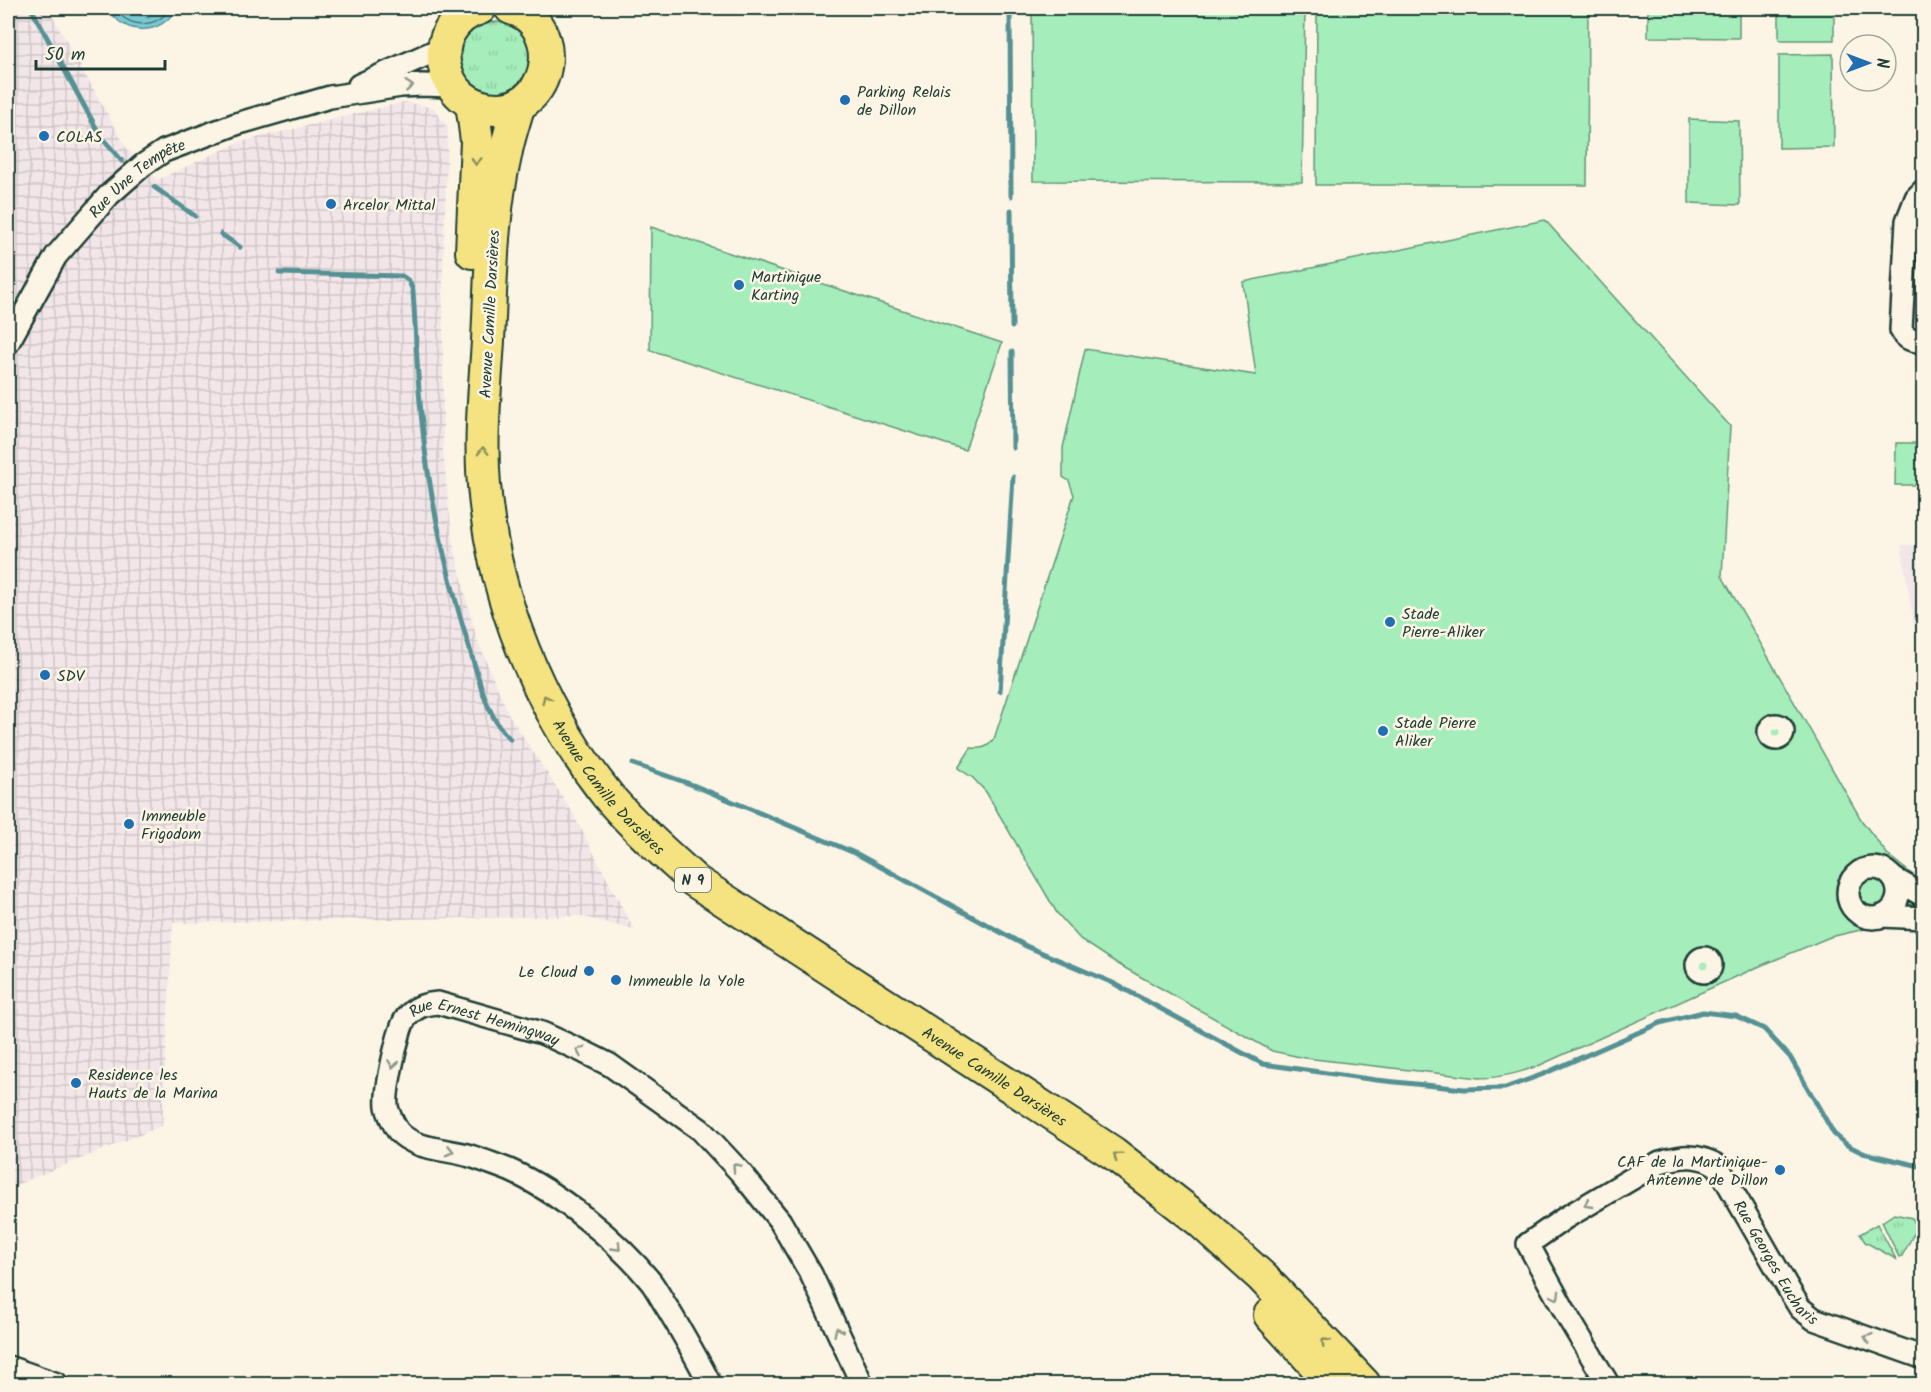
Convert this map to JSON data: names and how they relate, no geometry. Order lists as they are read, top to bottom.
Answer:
{
  "streets": {
    "main road": ["Avenue Camille Darsières", "N 9"],
    "street": ["Rue Une Tempête", "Rue Ernest Hemingway", "Rue Georges Eucharis"]
  },
  "crossings": [
    ["Rue Une Tempête", "Avenue Camille Darsières"]
  ],
  "places": [
    "Parking Relais de Dillon",
    "COLAS",
    "Arcelor Mittal",
    "Martinique Karting",
    "Stade Pierre-Aliker",
    "SDV",
    "Stade Pierre Aliker",
    "Immeuble Frigodom",
    "Le Cloud",
    "Immeuble la Yole",
    "Residence les Hauts de la Marina",
    "CAF de la Martinique- Antenne de Dillon"
  ],
  "scale_bar": "50 m",
  "north": "right"
}
